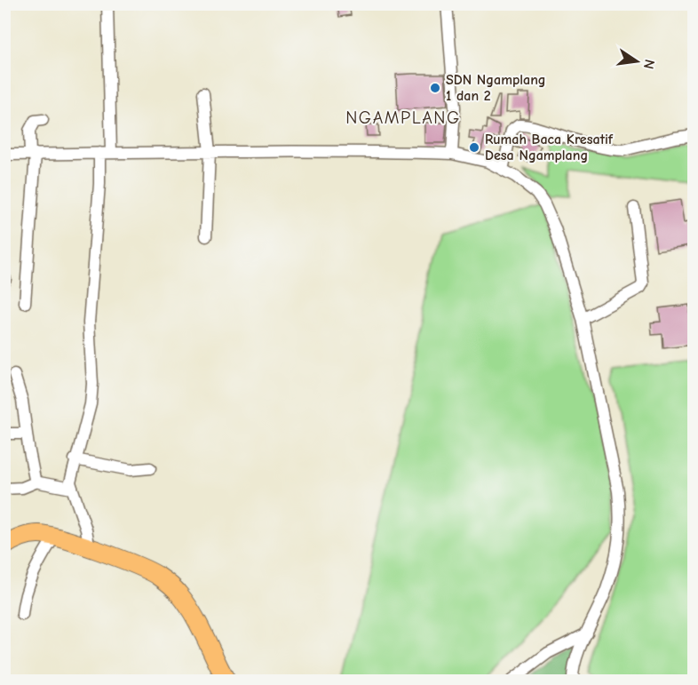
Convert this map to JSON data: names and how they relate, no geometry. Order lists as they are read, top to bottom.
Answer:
{
  "districts": ["NGAMPLANG"],
  "places": ["SDN Ngamplang 1 dan 2", "Rumah Baca Kresatif Desa Ngamplang"],
  "north": "right"
}
